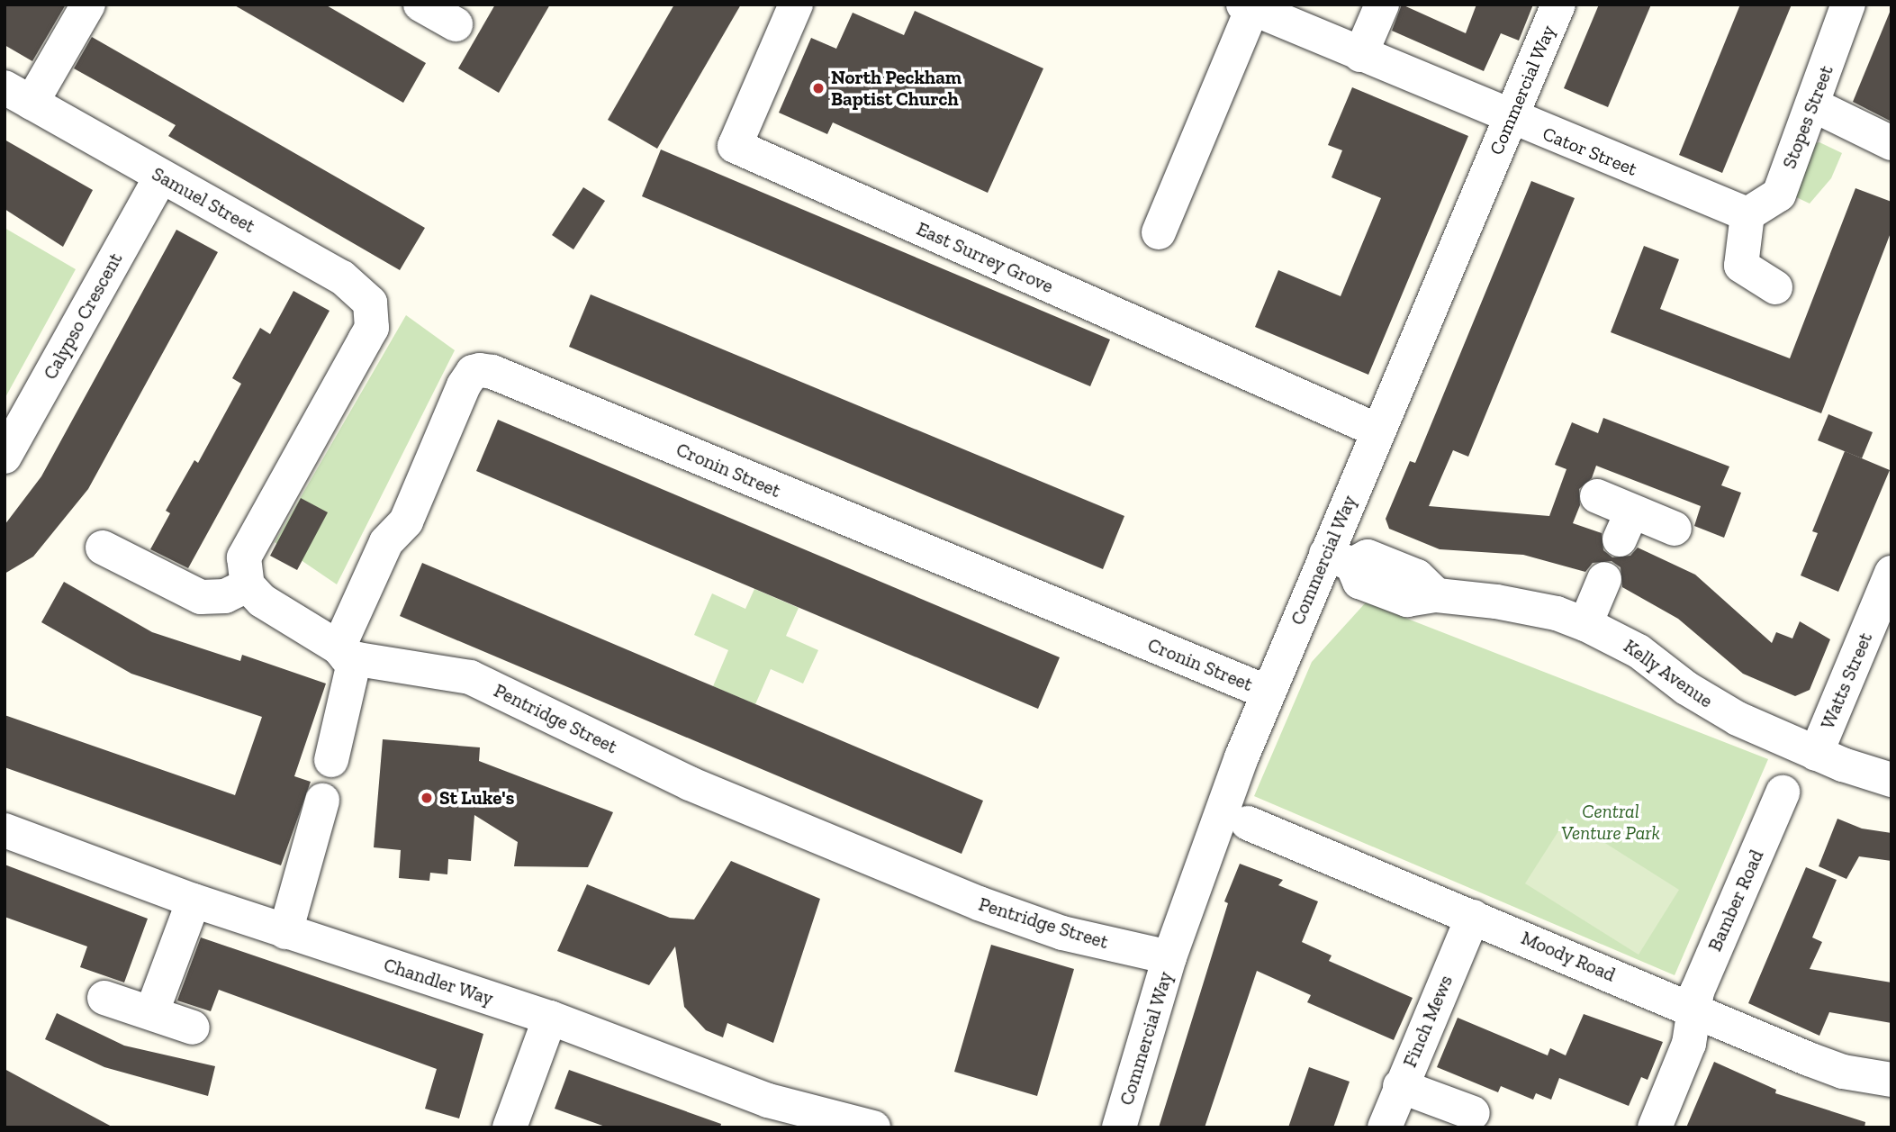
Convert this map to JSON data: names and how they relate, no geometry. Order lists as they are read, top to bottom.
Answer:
{
  "streets": {
    "street": [
      "Commercial Way",
      "Stopes Street",
      "Cator Street",
      "Samuel Street",
      "East Surrey Grove",
      "Calypso Crescent",
      "Cronin Street",
      "Kelly Avenue",
      "Watts Street",
      "Pentridge Street",
      "Bamber Road",
      "Moody Road",
      "Chandler Way",
      "Finch Mews"
    ]
  },
  "crossings": [
    ["Commercial Way", "Cator Street"],
    ["Commercial Way", "East Surrey Grove"],
    ["Commercial Way", "Cronin Street"],
    ["Commercial Way", "Kelly Avenue"],
    ["Commercial Way", "Pentridge Street"],
    ["Stopes Street", "Cator Street"],
    ["Samuel Street", "Calypso Crescent"],
    ["Samuel Street", "Pentridge Street"],
    ["Cronin Street", "Pentridge Street"],
    ["Kelly Avenue", "Watts Street"],
    ["Bamber Road", "Moody Road"],
    ["Moody Road", "Finch Mews"]
  ],
  "parks": ["Central Venture Park"],
  "places": ["North Peckham Baptist Church", "St Luke's"]
}
